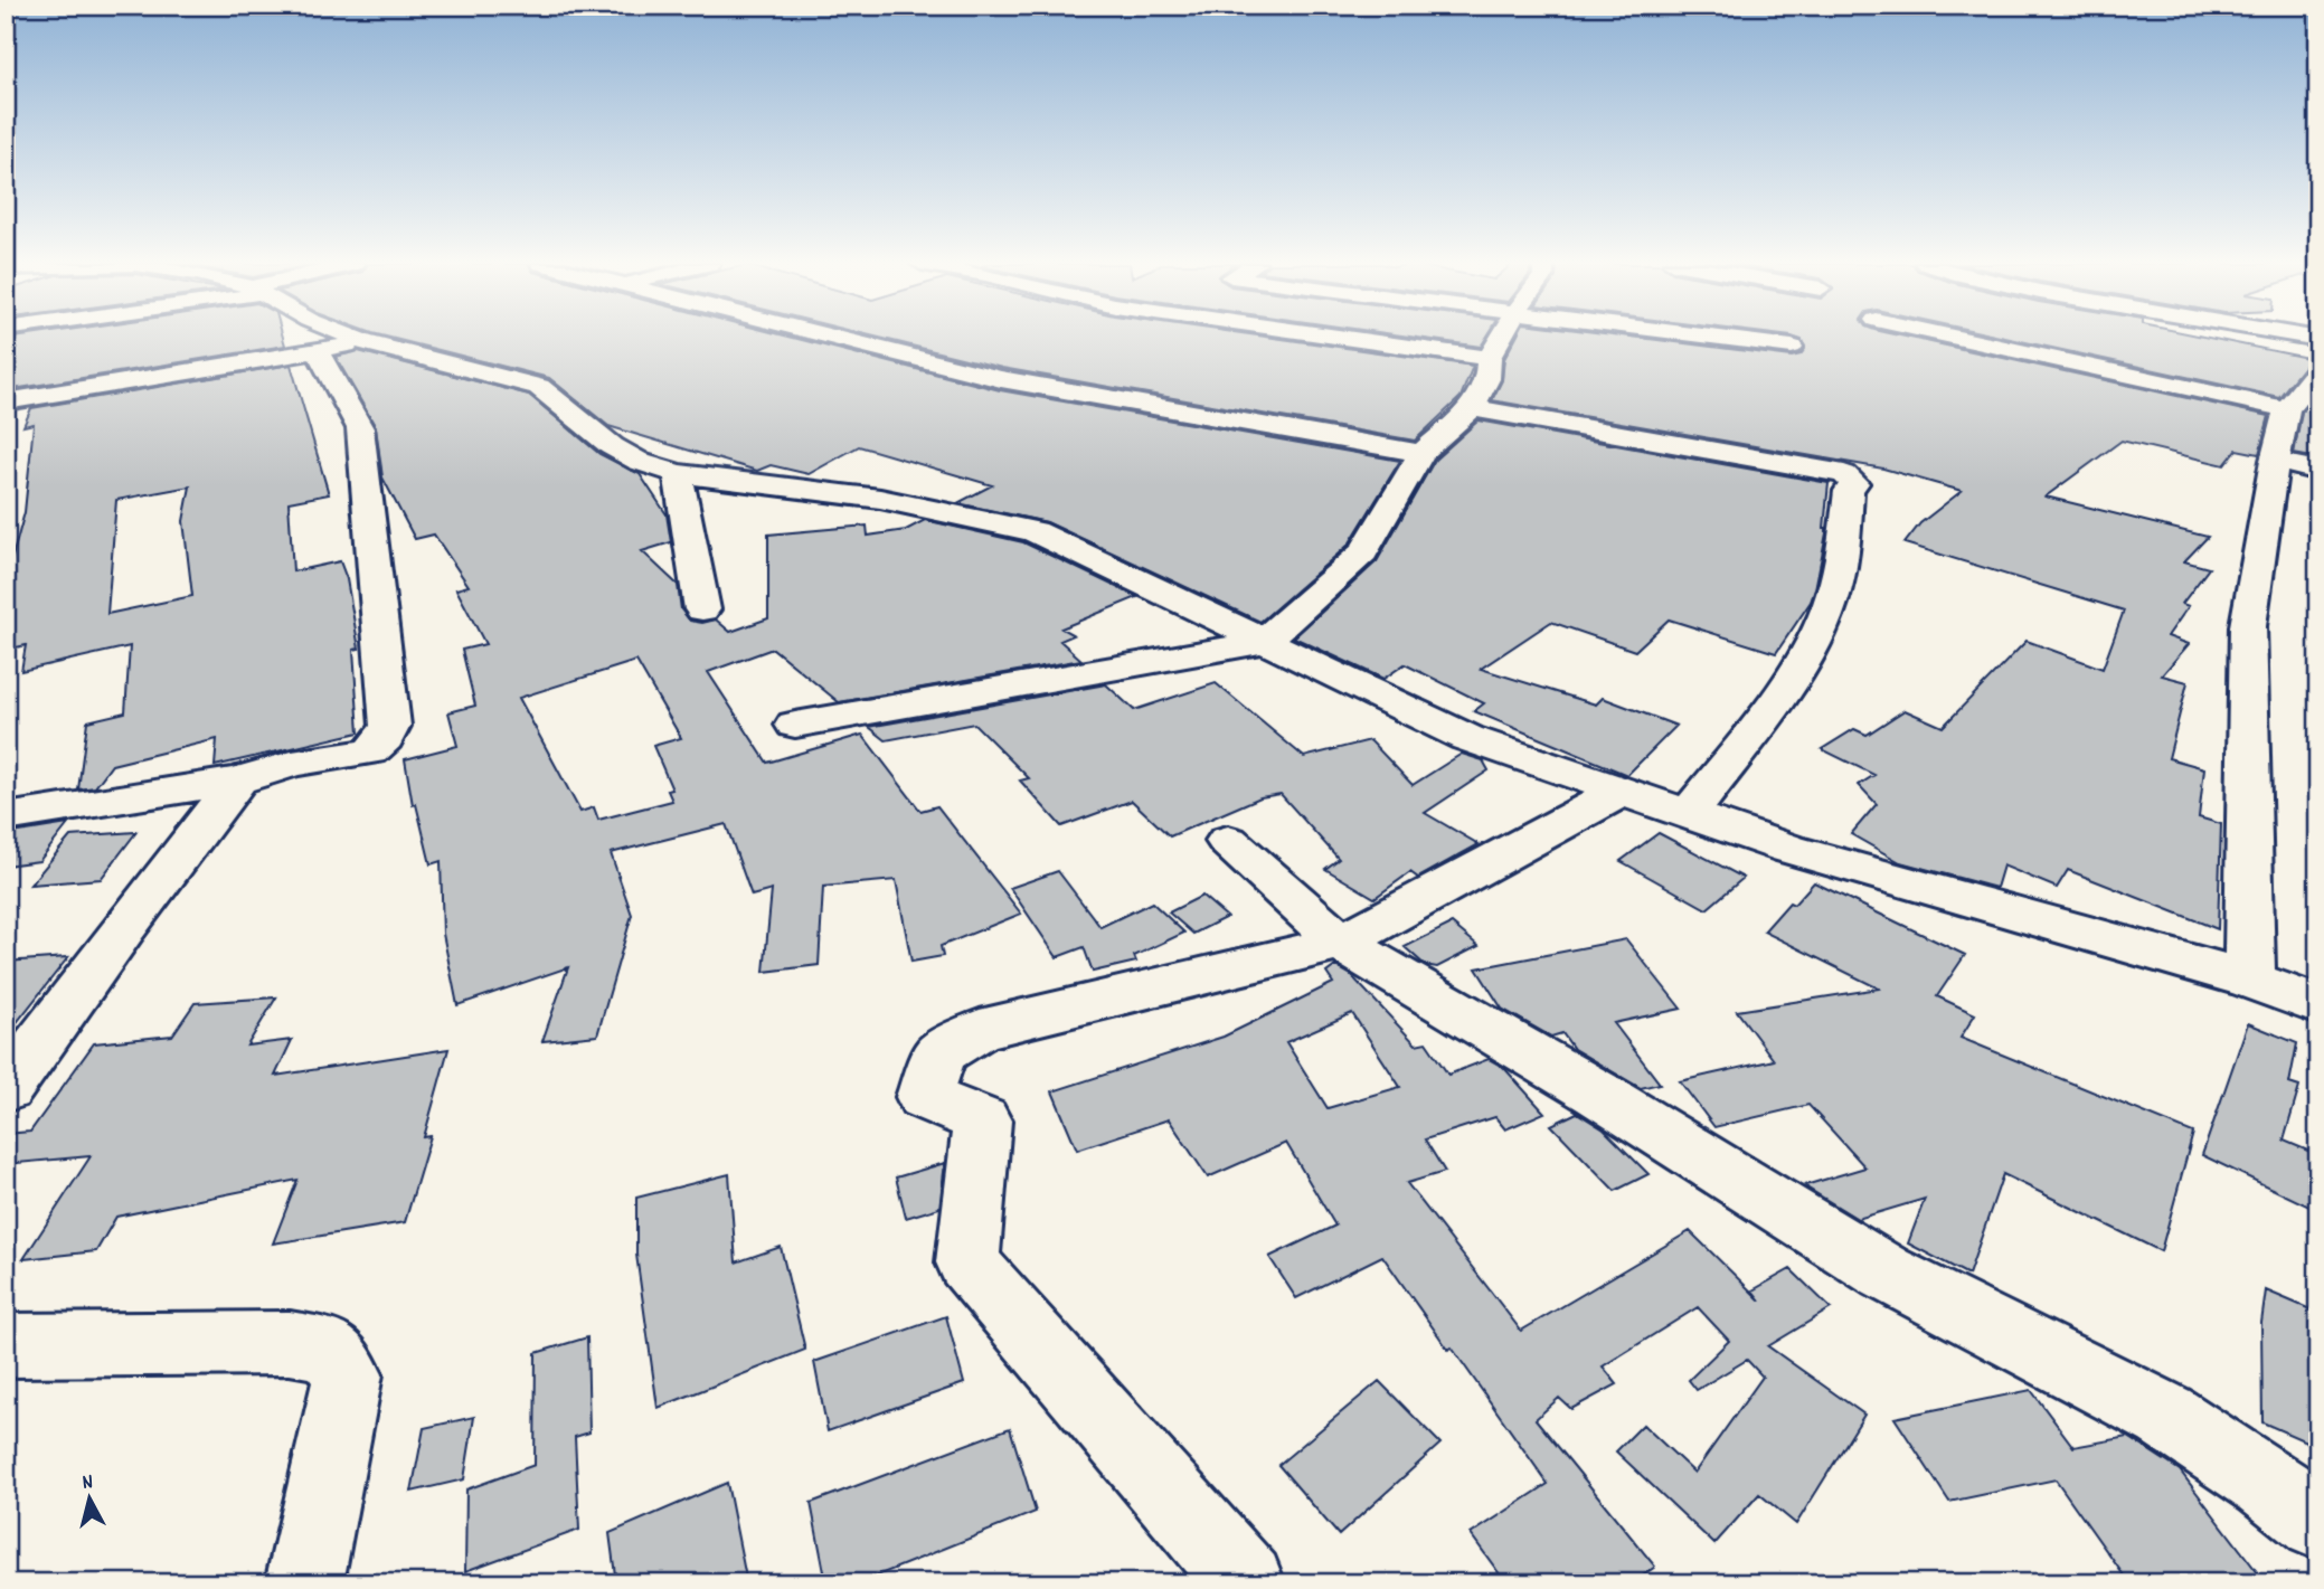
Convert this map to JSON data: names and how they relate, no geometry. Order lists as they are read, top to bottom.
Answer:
{
  "north": "top"
}
